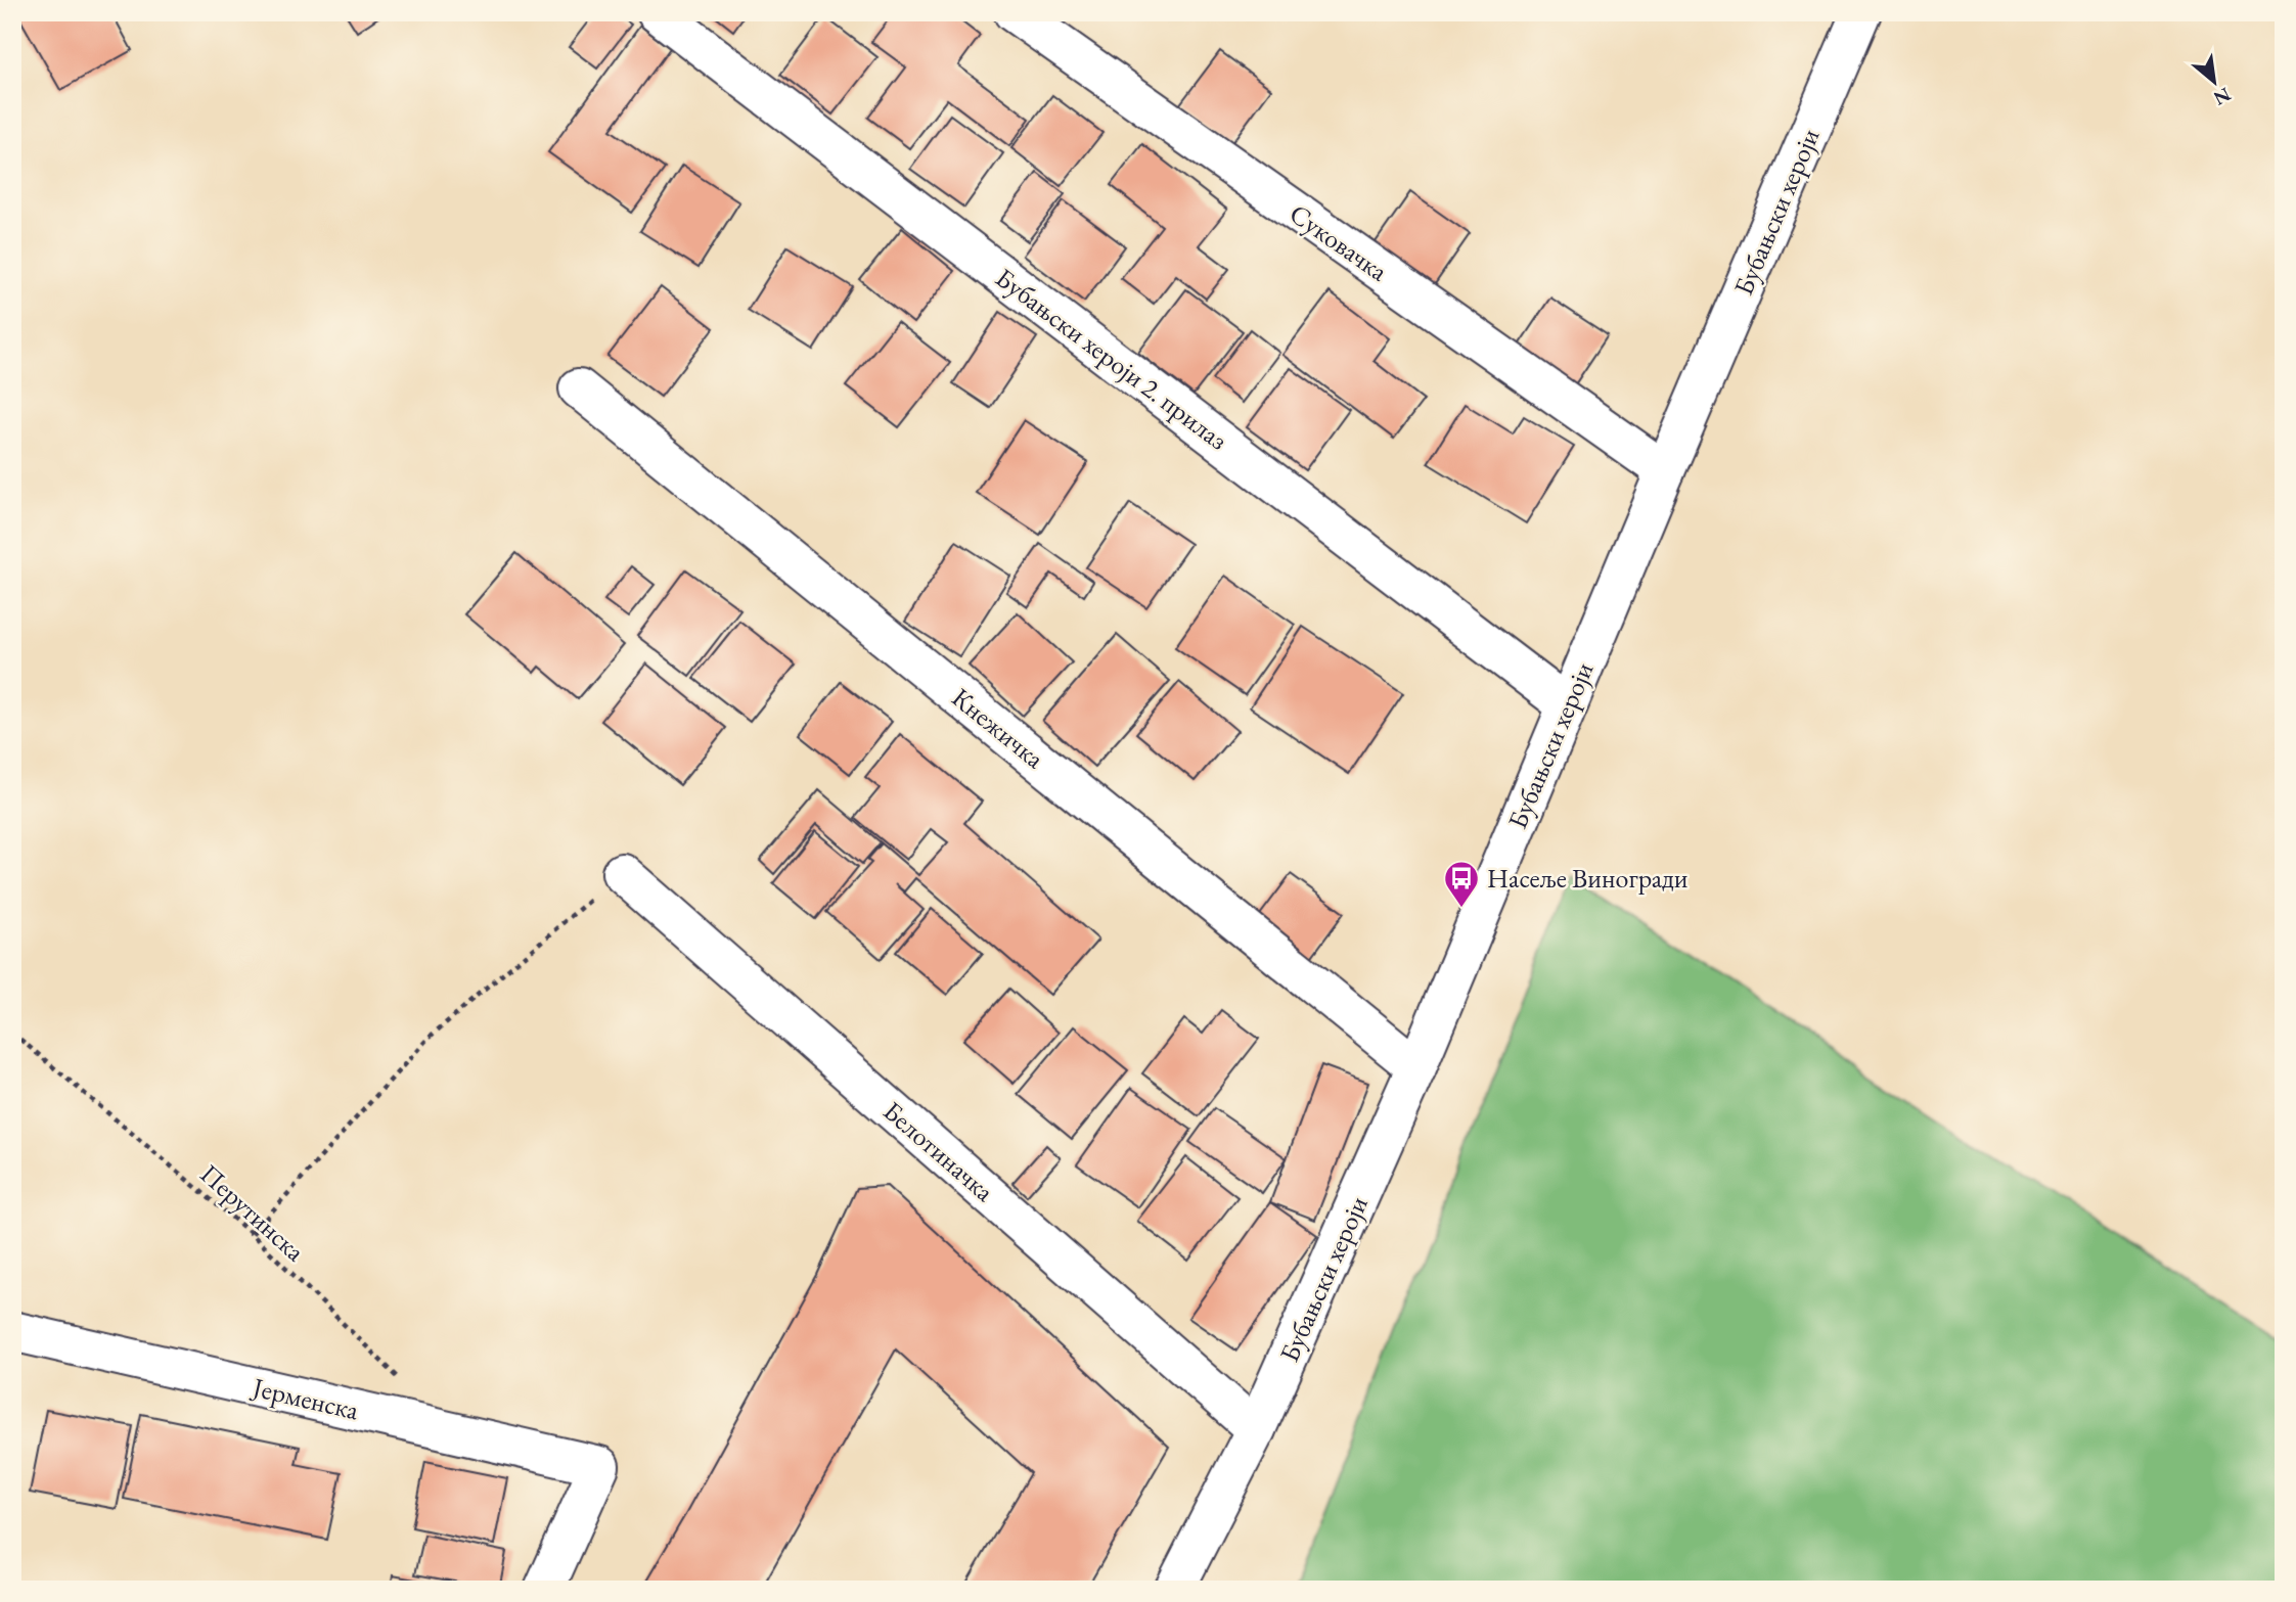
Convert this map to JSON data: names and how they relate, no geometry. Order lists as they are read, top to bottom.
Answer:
{
  "streets": {
    "street": [
      "Бубањски хероји",
      "Суковачка",
      "Бубањски хероји 2. прилаз",
      "Кнежичка",
      "Белотиначка",
      "Јерменска"
    ],
    "path": ["Перутинска"]
  },
  "crossings": [
    ["Бубањски хероји", "Суковачка"],
    ["Бубањски хероји", "Бубањски хероји 2. прилаз"],
    ["Бубањски хероји", "Кнежичка"],
    ["Бубањски хероји", "Белотиначка"]
  ],
  "places": {
    "bus stop": ["Насеље Виногради"]
  },
  "north": "bottom right"
}
